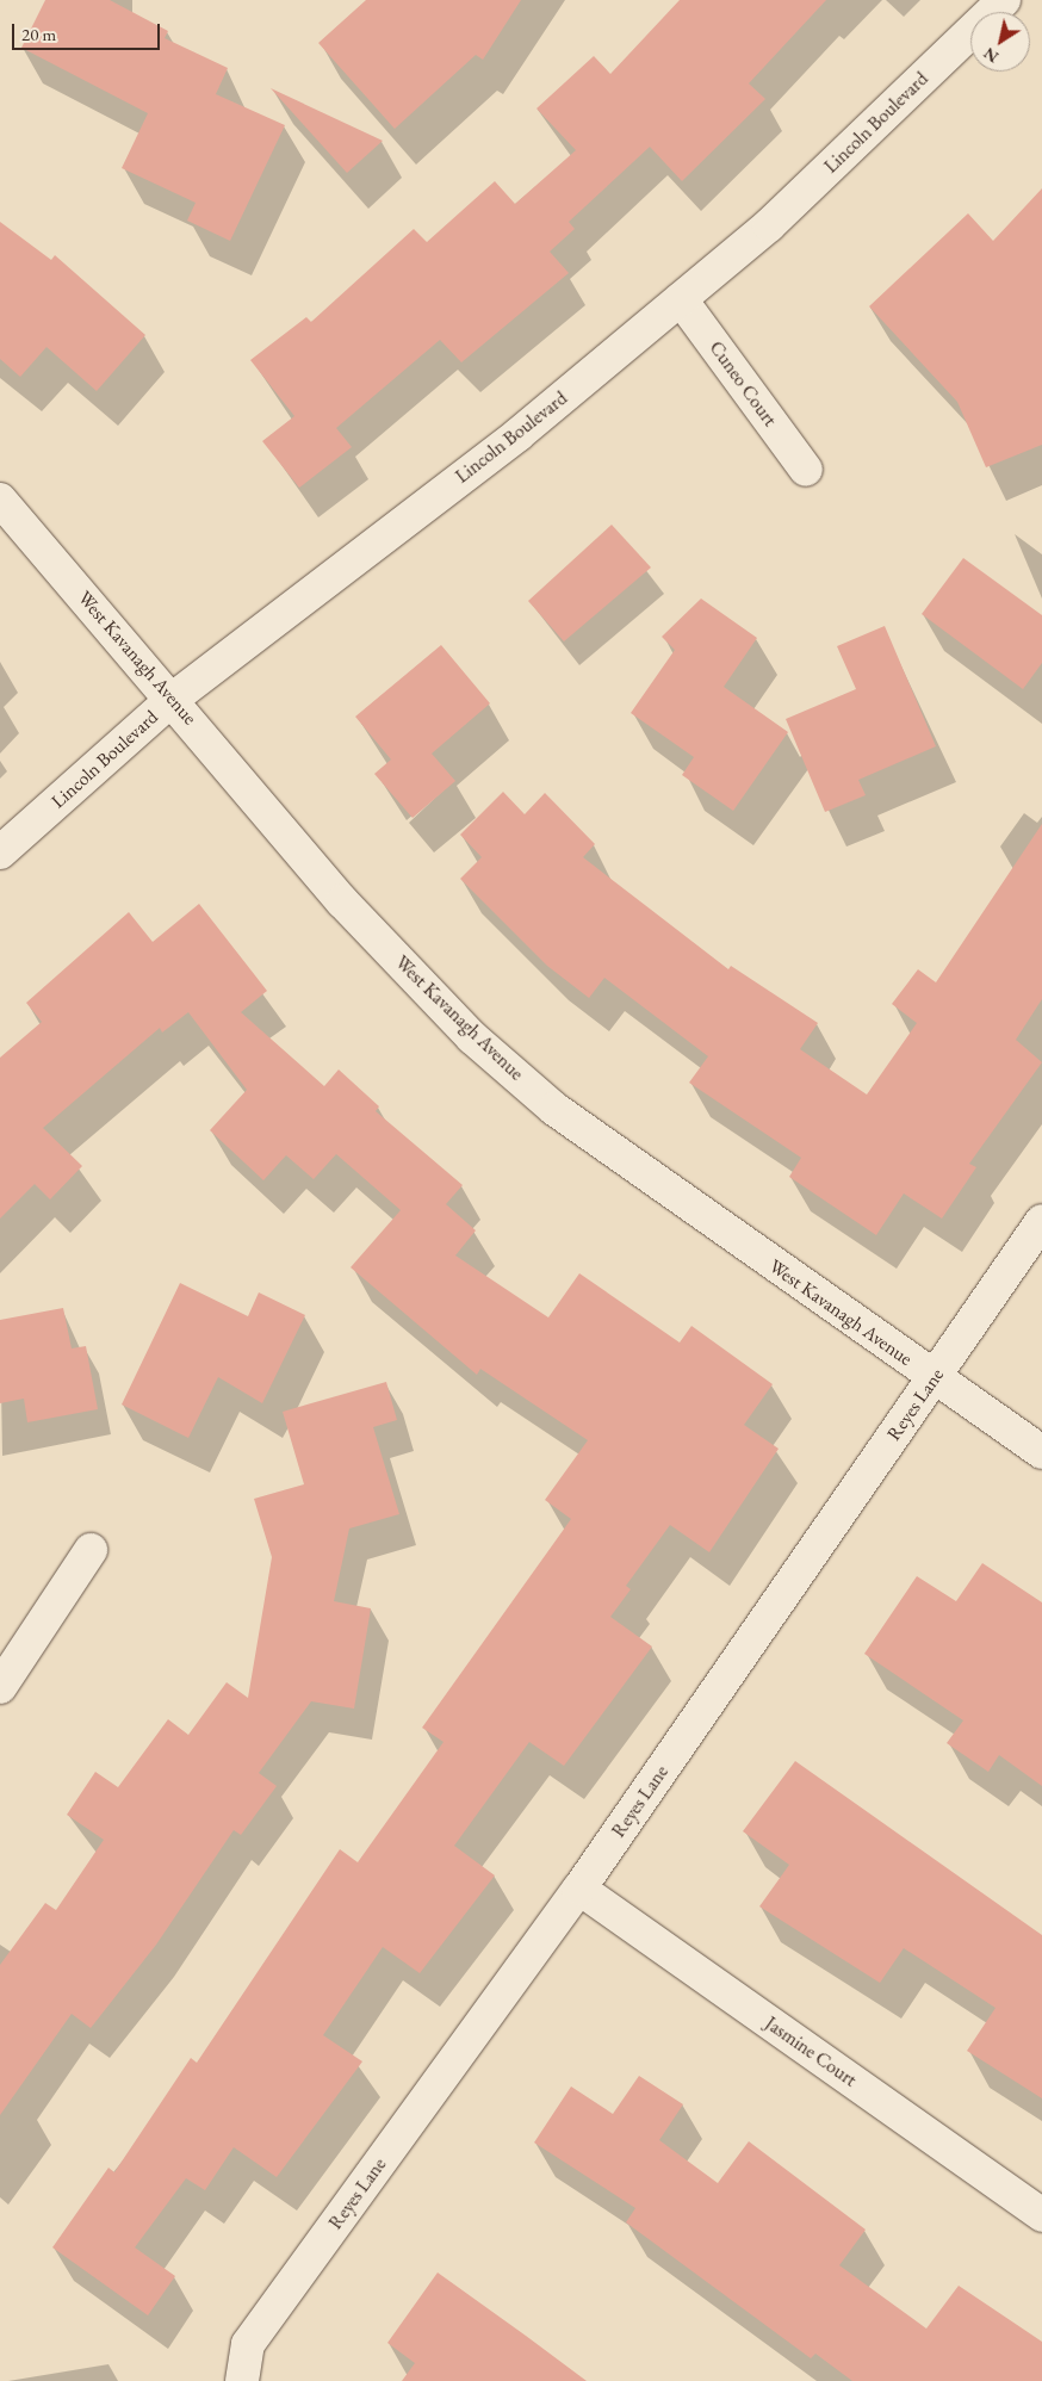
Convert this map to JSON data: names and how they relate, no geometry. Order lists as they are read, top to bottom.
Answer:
{
  "streets": {
    "street": [
      "Lincoln Boulevard",
      "Cuneo Court",
      "West Kavanagh Avenue",
      "Reyes Lane",
      "Jasmine Court"
    ]
  },
  "crossings": [
    ["Lincoln Boulevard", "Cuneo Court"],
    ["Lincoln Boulevard", "West Kavanagh Avenue"],
    ["West Kavanagh Avenue", "Reyes Lane"],
    ["Reyes Lane", "Jasmine Court"]
  ],
  "scale_bar": "20 m",
  "north": "bottom left"
}
